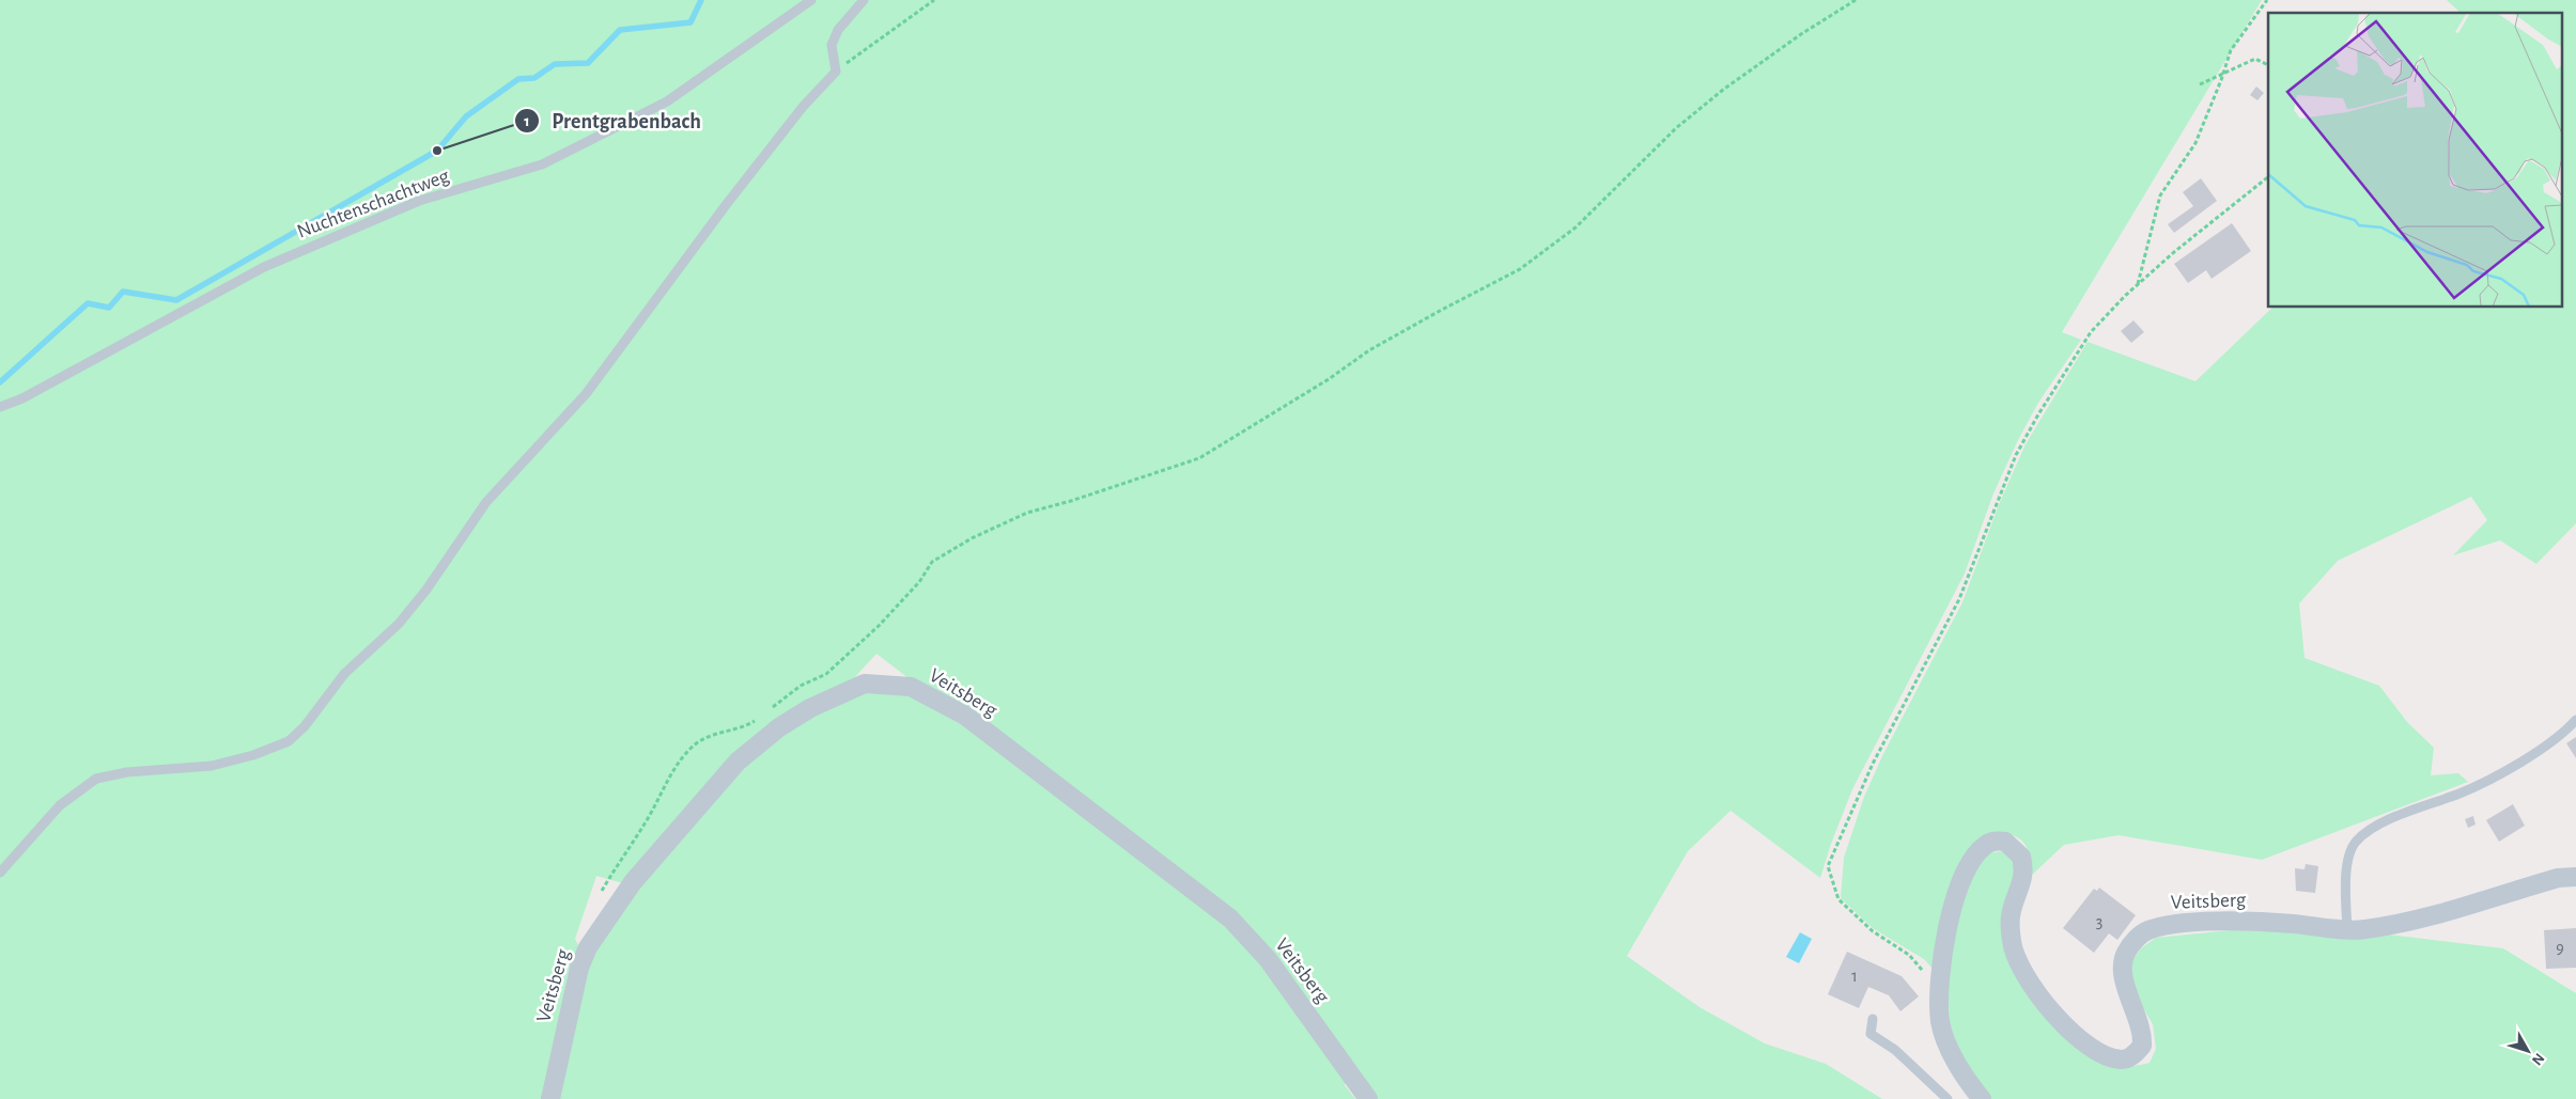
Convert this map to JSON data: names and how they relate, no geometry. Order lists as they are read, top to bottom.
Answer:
{
  "streets": {
    "street": ["Veitsberg"],
    "lane": ["Nuchtenschachtweg"]
  },
  "places": ["Prentgrabenbach"],
  "house_numbers": ["3", "9", "1"],
  "north": "bottom right"
}
